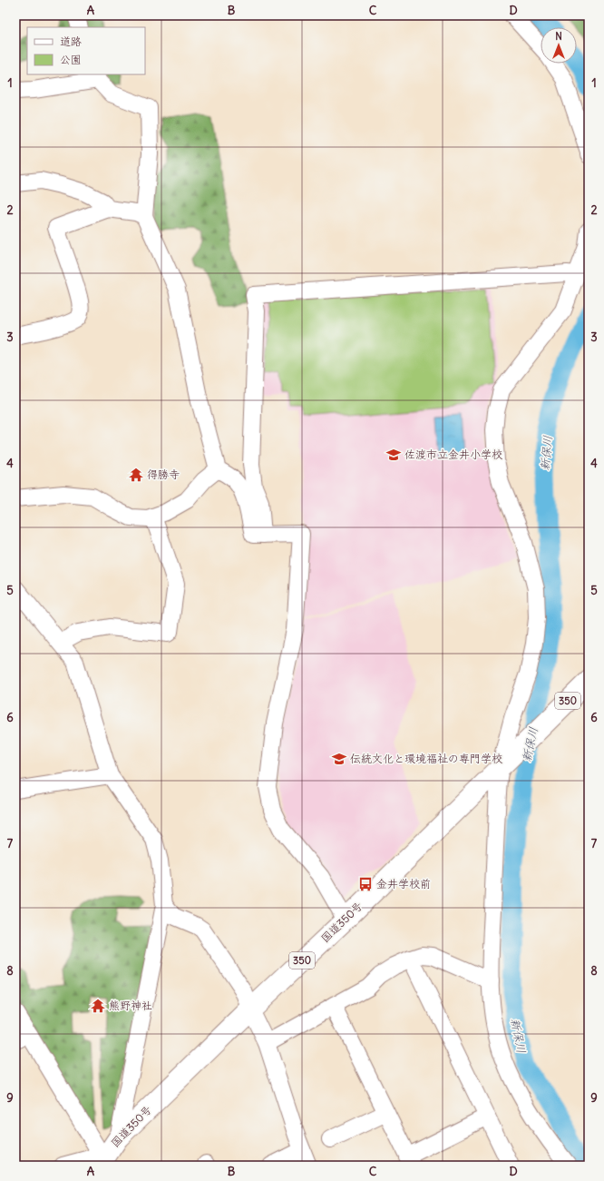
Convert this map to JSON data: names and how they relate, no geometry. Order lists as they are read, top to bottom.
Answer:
{
  "streets": {
    "highway": ["350", "国道350号"]
  },
  "water": ["新保川"],
  "places": {
    "school or university": ["佐渡市立金井小学校", "伝統文化と環境福祉の専門学校"],
    "temple": ["得勝寺", "熊野神社"],
    "bus stop": ["金井学校前"]
  },
  "legend": ["道路", "公園"],
  "north": "top",
  "grid": {
    "columns": [
      "A",
      "B",
      "C",
      "D"
    ],
    "rows": [
      "1",
      "2",
      "3",
      "4",
      "5",
      "6",
      "7",
      "8",
      "9"
    ]
  }
}
